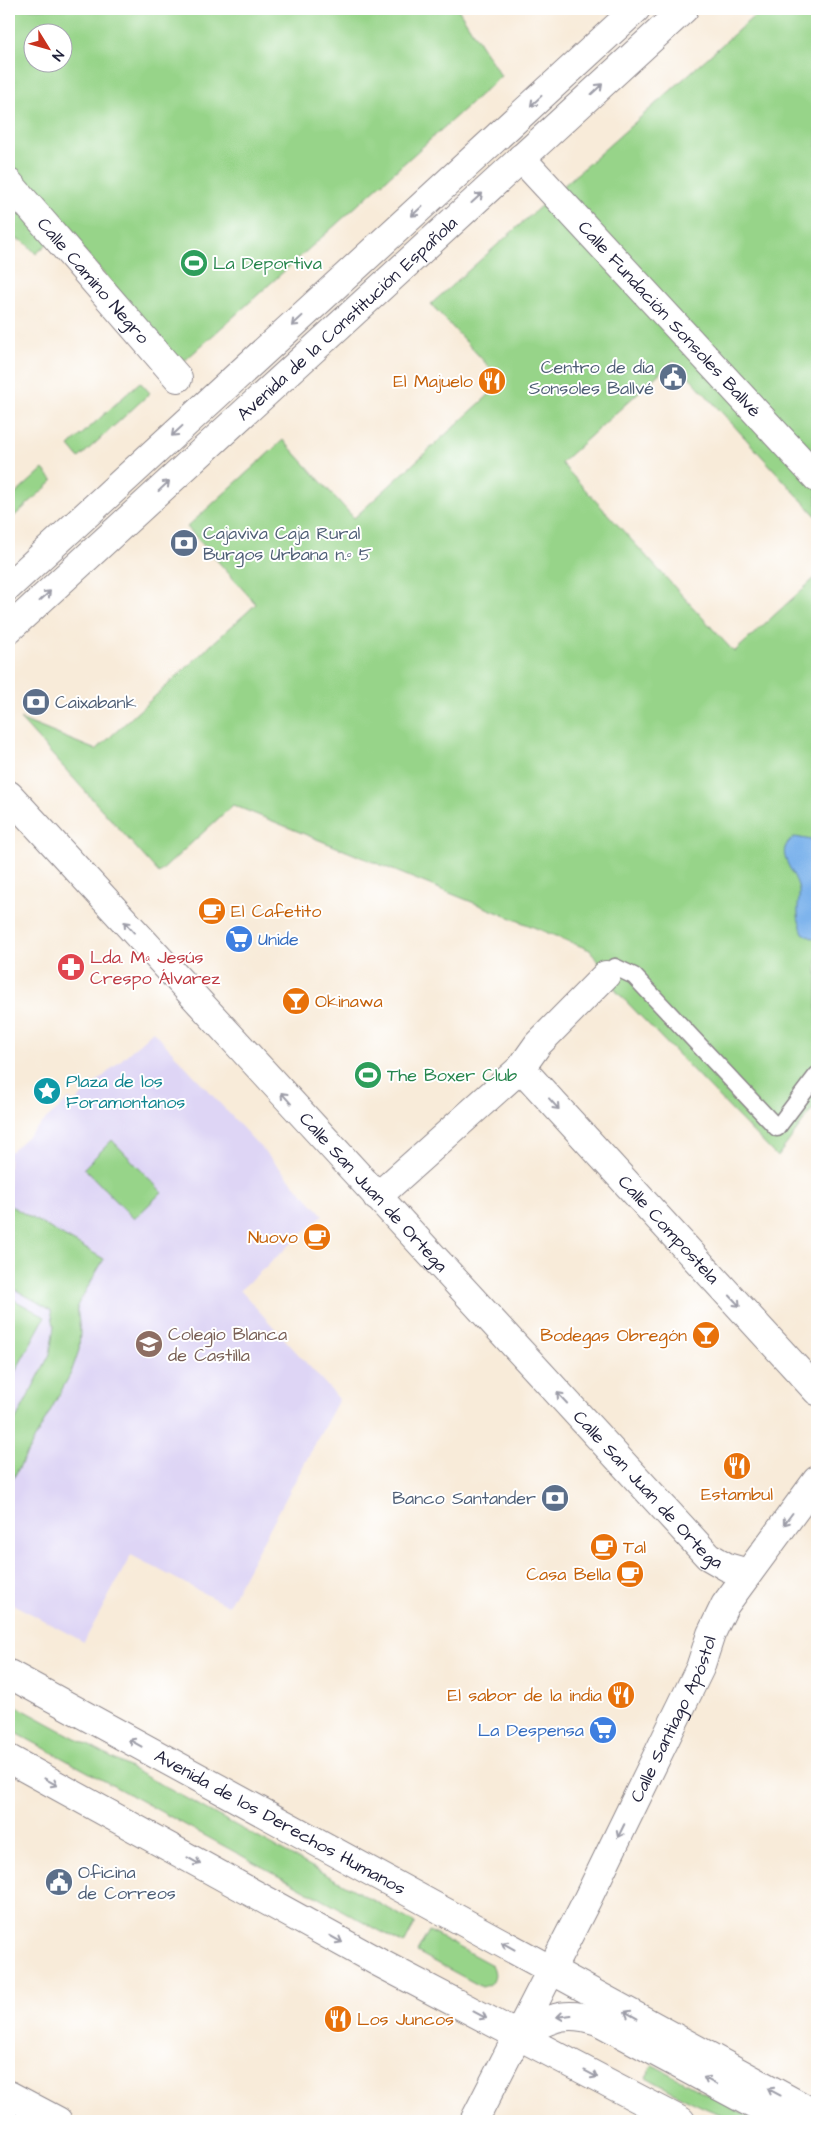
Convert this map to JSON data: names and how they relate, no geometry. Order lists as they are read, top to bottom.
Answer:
{
  "streets": {
    "main road": [
      "Calle Camino Negro",
      "Calle Fundación Sonsoles Ballvé",
      "Avenida de la Constitución Española",
      "Calle San Juan de Ortega",
      "Calle Compostela",
      "Calle Santiago Apóstol",
      "Avenida de los Derechos Humanos"
    ]
  },
  "crossings": [
    ["Calle Fundación Sonsoles Ballvé", "Avenida de la Constitución Española"],
    ["Calle San Juan de Ortega", "Calle Santiago Apóstol"],
    ["Calle Santiago Apóstol", "Avenida de los Derechos Humanos"]
  ],
  "one_way": ["Calle San Juan de Ortega", "Calle Compostela", "Calle Santiago Apóstol"],
  "places": {
    "sports": ["La Deportiva", "The Boxer Club"],
    "public building": ["Centro de día Sonsoles Ballvé", "Oficina de Correos"],
    "restaurant": [
      "El Majuelo",
      "Estambul",
      "El sabor de la india",
      "Los Juncos"
    ],
    "bank": ["Cajaviva Caja Rural Burgos Urbana n.º 5", "Caixabank", "Banco Santander"],
    "cafe": [
      "El Cafetito",
      "Nuovo",
      "Tal",
      "Casa Bella"
    ],
    "supermarket": ["Unide", "La Despensa"],
    "pharmacy": ["Lda. Mª Jesús Crespo Álvarez"],
    "bar": ["Okinawa", "Bodegas Obregón"],
    "place": ["Plaza de los Foramontanos"],
    "school or university": ["Colegio Blanca de Castilla"]
  },
  "north": "bottom right"
}
